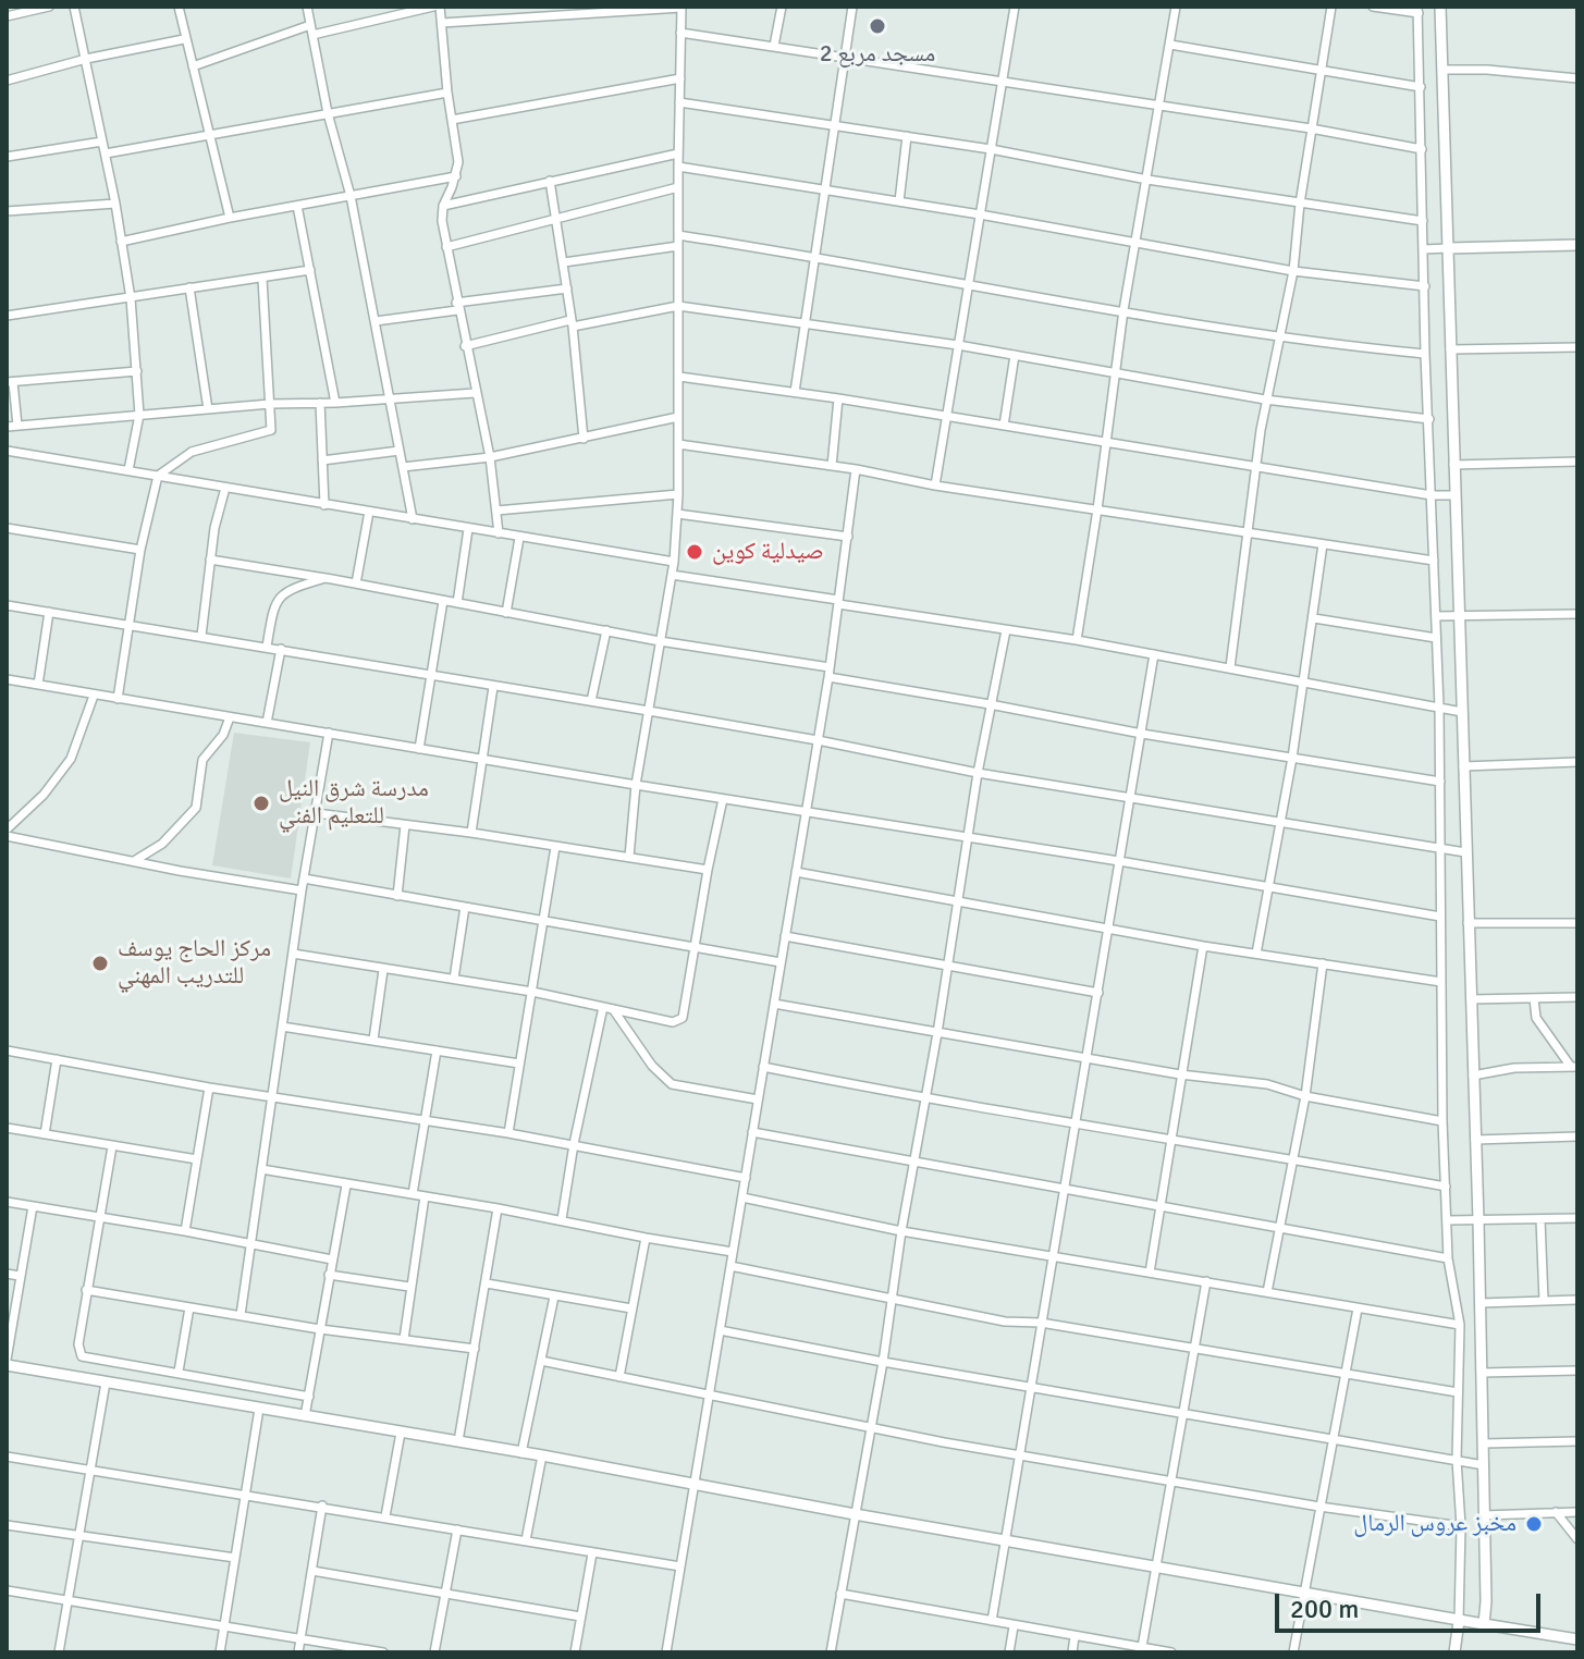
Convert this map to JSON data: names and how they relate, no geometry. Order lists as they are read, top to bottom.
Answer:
{
  "places": [
    "مسجد مربع 2",
    "صيدلية كوين",
    "مدرسة شرق النيل للتعليم الفني",
    "مركز الحاج يوسف للتدريب المهني",
    "مخبز عروس الرمال"
  ],
  "scale_bar": "200 m"
}
